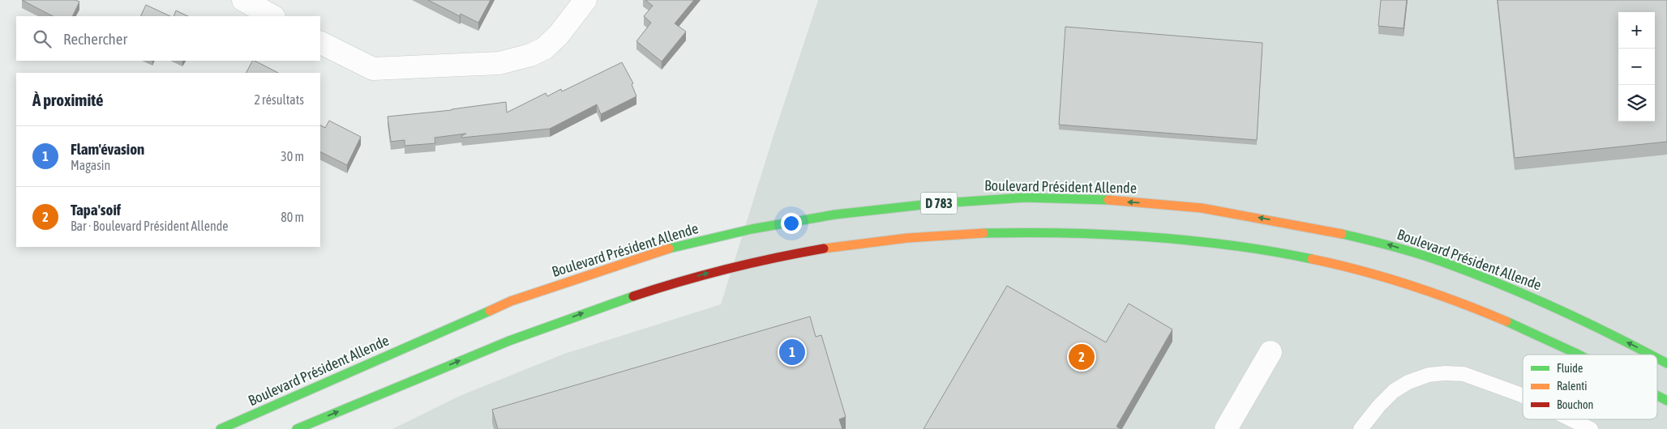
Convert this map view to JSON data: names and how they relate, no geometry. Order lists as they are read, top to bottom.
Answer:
{
  "streets": {
    "main road": ["Boulevard Président Allende", "D 783"]
  },
  "legend": ["Fluide", "Ralenti", "Bouchon"],
  "page": {
    "map_buttons": ["+", "−"],
    "search": "Rechercher",
    "heading": ["À proximité", "2 résultats"],
    "list": [
      {
        "mark": "1",
        "name": "Flam'évasion",
        "note": "Magasin",
        "value": "30 m"
      },
      {
        "mark": "2",
        "name": "Tapa'soif",
        "note": "Bar · Boulevard Président Allende",
        "value": "80 m"
      }
    ],
    "pins": ["1", "2"]
  }
}
